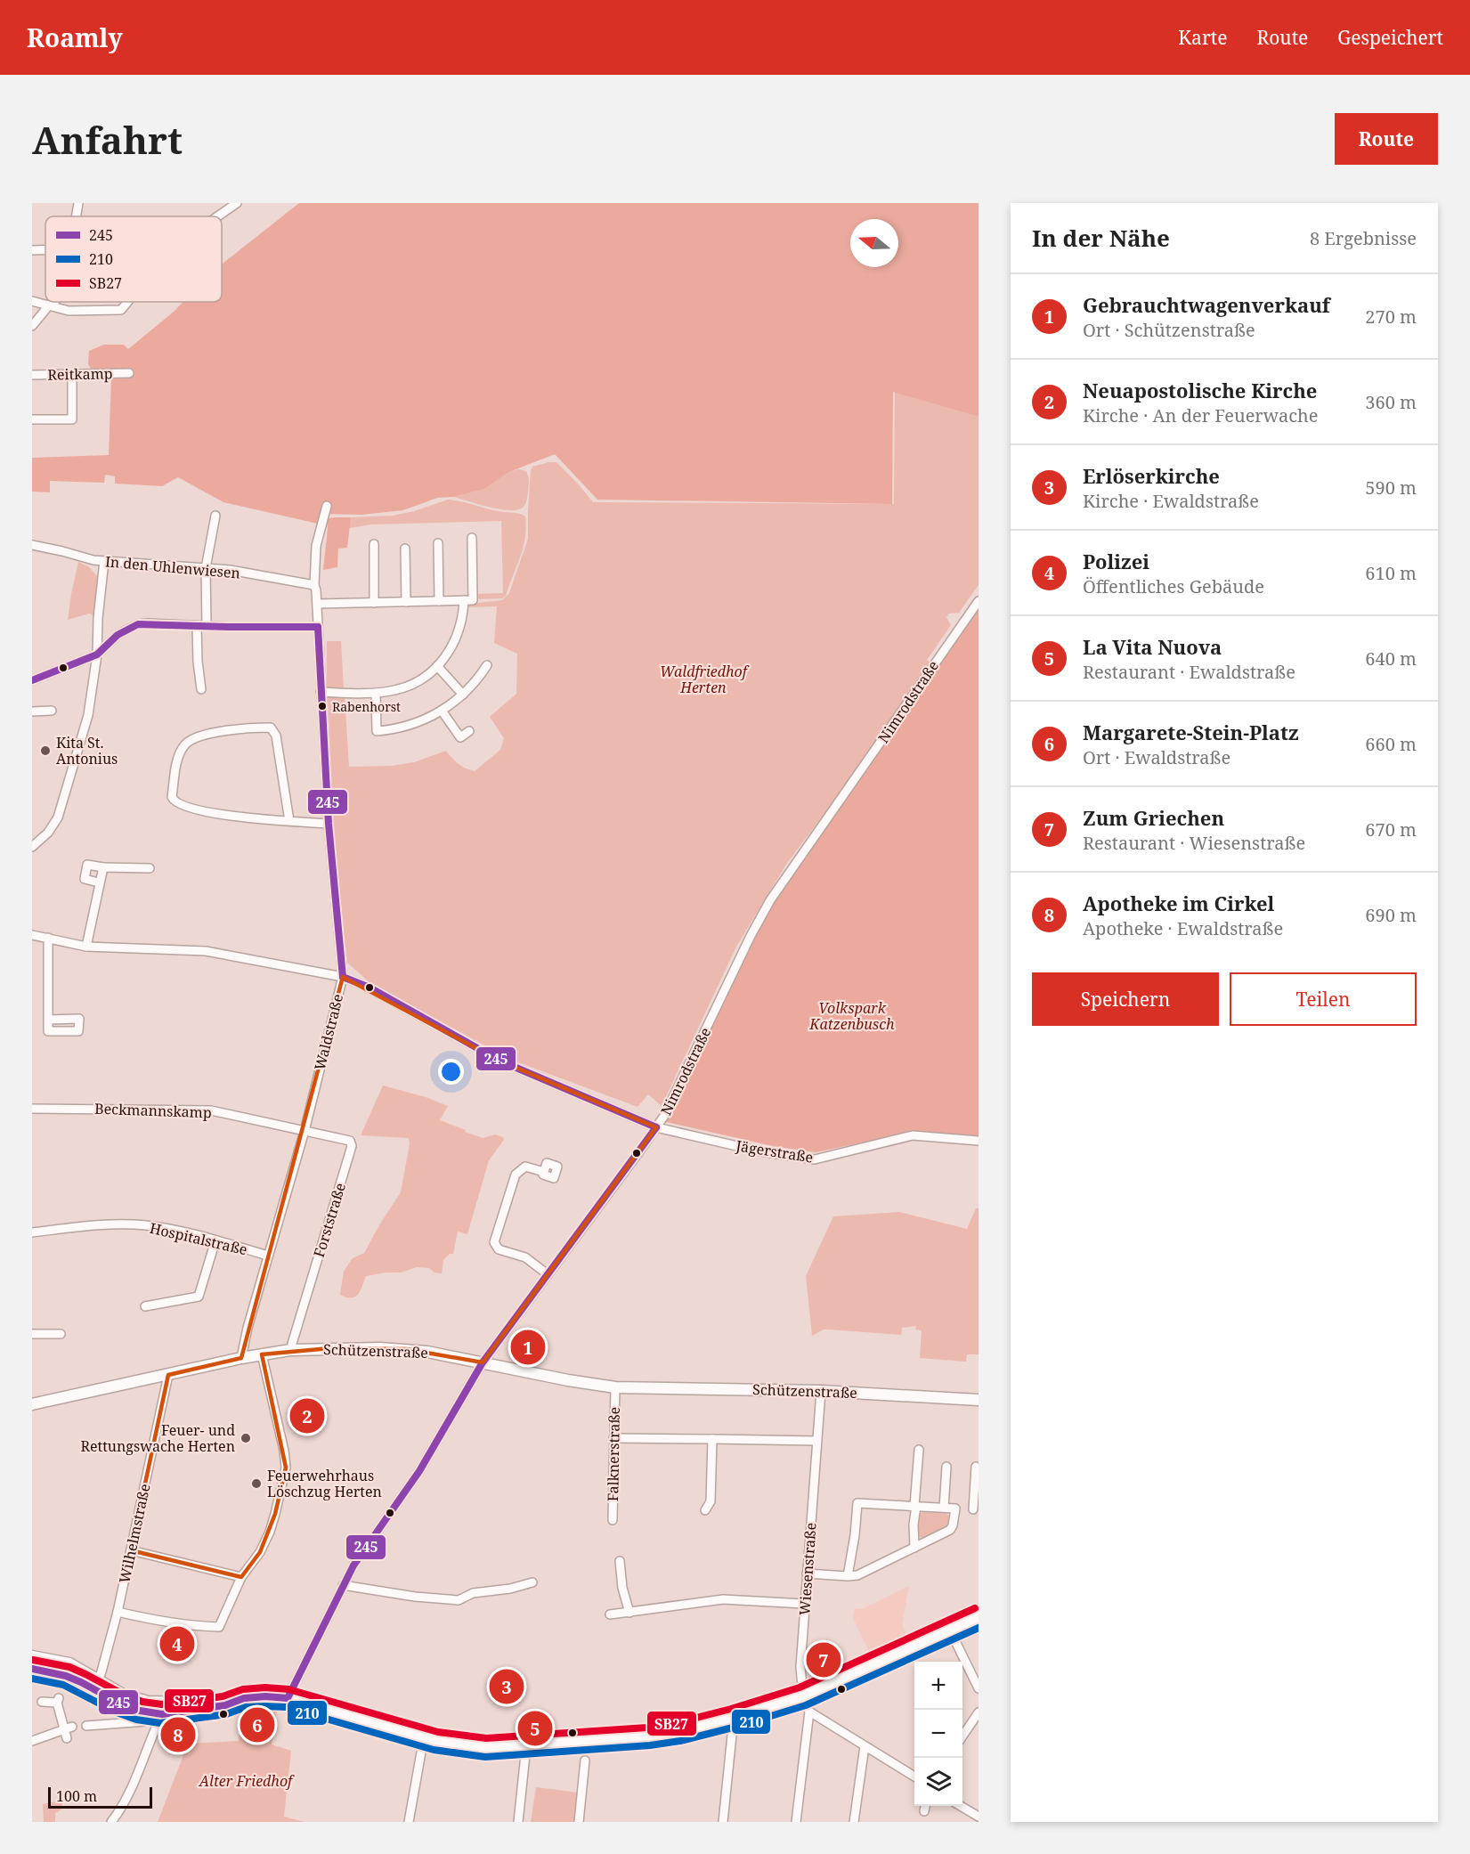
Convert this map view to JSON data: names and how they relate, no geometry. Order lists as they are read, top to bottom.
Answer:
{
  "streets": {
    "main road": ["Schützenstraße"],
    "street": [
      "Reitkamp",
      "In den Uhlenwiesen",
      "Nimrodstraße",
      "Waldstraße",
      "Beckmannskamp",
      "Jägerstraße",
      "Forststraße",
      "Hospitalstraße",
      "Falknerstraße",
      "Wilhelmstraße",
      "Wiesenstraße"
    ]
  },
  "crossings": [
    ["In den Uhlenwiesen", "Waldstraße"],
    ["Nimrodstraße", "Jägerstraße"],
    ["Nimrodstraße", "Schützenstraße"],
    ["Waldstraße", "Beckmannskamp"],
    ["Waldstraße", "Jägerstraße"],
    ["Waldstraße", "Forststraße"],
    ["Waldstraße", "Hospitalstraße"],
    ["Waldstraße", "Schützenstraße"],
    ["Beckmannskamp", "Forststraße"],
    ["Schützenstraße", "Falknerstraße"],
    ["Schützenstraße", "Wilhelmstraße"],
    ["Schützenstraße", "Wiesenstraße"]
  ],
  "parks": ["Waldfriedhof Herten", "Volkspark Katzenbusch", "Alter Friedhof"],
  "places": [
    "Rabenhorst",
    "Kita St. Antonius",
    "Feuer- und Rettungswache Herten",
    "Feuerwehrhaus Löschzug Herten"
  ],
  "lines": ["transit line 245", "transit line SB27", "transit line 210"],
  "legend": ["245", "210", "SB27"],
  "scale_bar": "100 m",
  "north": "left",
  "page": {
    "header": "Roamly",
    "nav": ["Karte", "Route", "Gespeichert"],
    "buttons": [
      "Route",
      ["Speichern", "Teilen"]
    ],
    "title": "Anfahrt",
    "heading": ["In der Nähe", "8 Ergebnisse"],
    "list": [
      {
        "mark": "1",
        "name": "Gebrauchtwagenverkauf",
        "note": "Ort · Schützenstraße",
        "value": "270 m"
      },
      {
        "mark": "2",
        "name": "Neuapostolische Kirche",
        "note": "Kirche · An der Feuerwache",
        "value": "360 m"
      },
      {
        "mark": "3",
        "name": "Erlöserkirche",
        "note": "Kirche · Ewaldstraße",
        "value": "590 m"
      },
      {
        "mark": "4",
        "name": "Polizei",
        "note": "Öffentliches Gebäude",
        "value": "610 m"
      },
      {
        "mark": "5",
        "name": "La Vita Nuova",
        "note": "Restaurant · Ewaldstraße",
        "value": "640 m"
      },
      {
        "mark": "6",
        "name": "Margarete-Stein-Platz",
        "note": "Ort · Ewaldstraße",
        "value": "660 m"
      },
      {
        "mark": "7",
        "name": "Zum Griechen",
        "note": "Restaurant · Wiesenstraße",
        "value": "670 m"
      },
      {
        "mark": "8",
        "name": "Apotheke im Cirkel",
        "note": "Apotheke · Ewaldstraße",
        "value": "690 m"
      }
    ],
    "pins": [
      "1",
      "2",
      "4",
      "7",
      "3",
      "6",
      "5",
      "8"
    ],
    "map_buttons": ["+", "−"],
    "scale": "100 m"
  }
}
